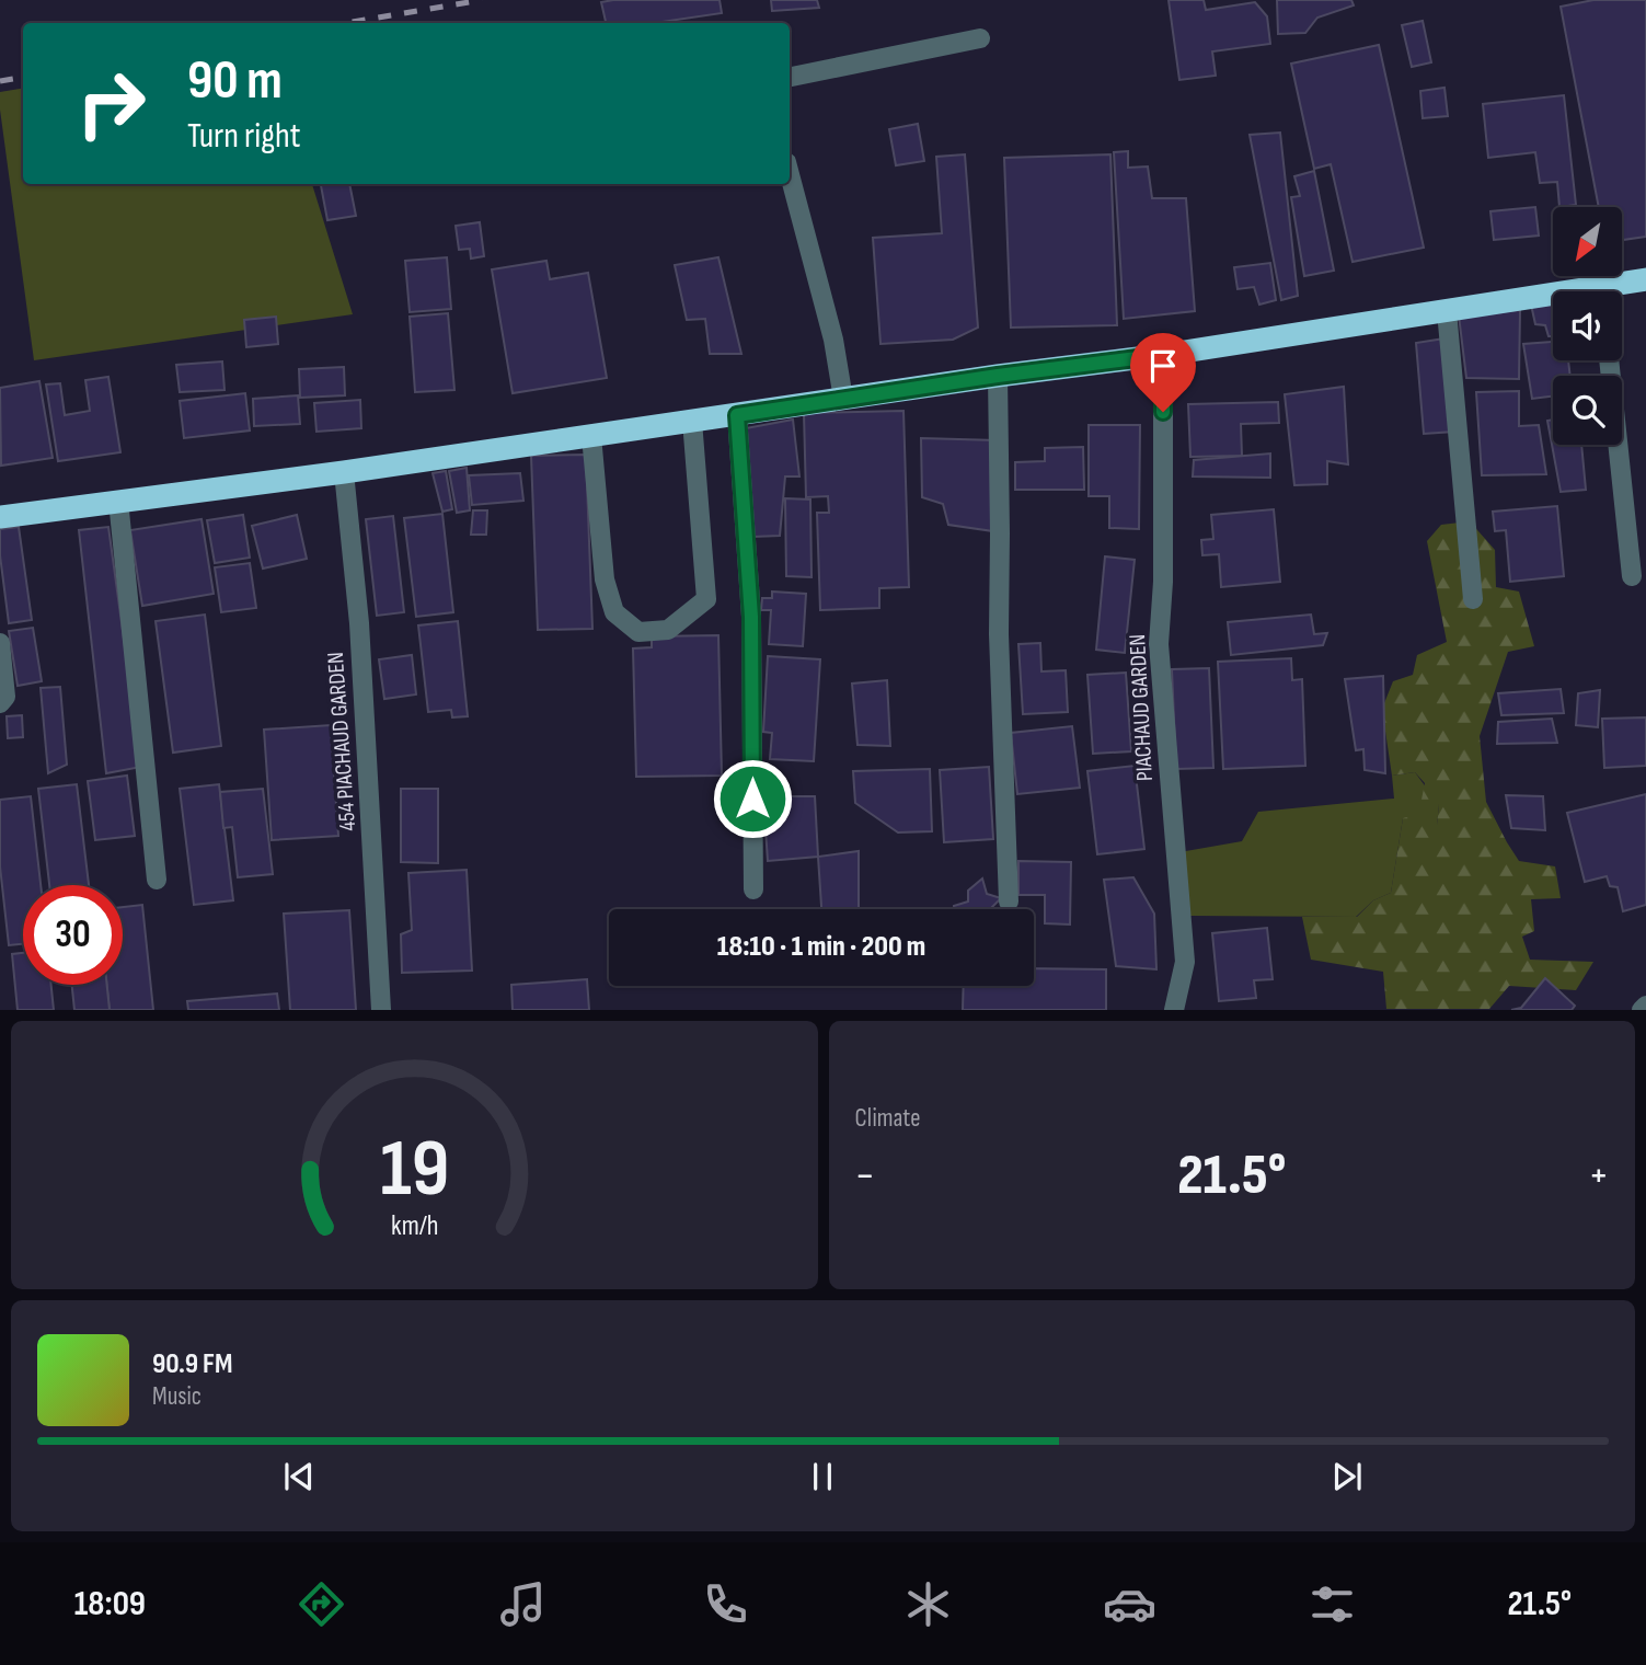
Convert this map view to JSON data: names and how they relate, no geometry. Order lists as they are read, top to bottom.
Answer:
{
  "streets": {
    "street": ["PIACHAUD GARDEN", "454 PIACHAUD GARDEN"]
  },
  "north": "bottom left",
  "page": {
    "turn": ["90 m", "Turn right"],
    "limit": "30",
    "trip": "18:10 · 1 min · 200 m",
    "tile": "Climate",
    "heat": ["−", "21.5°", "+"],
    "song": ["90.9 FM", "Music"],
    "tabs": ["18:09", "21.5°"],
    "gauge": ["19", "km/h"]
  }
}
